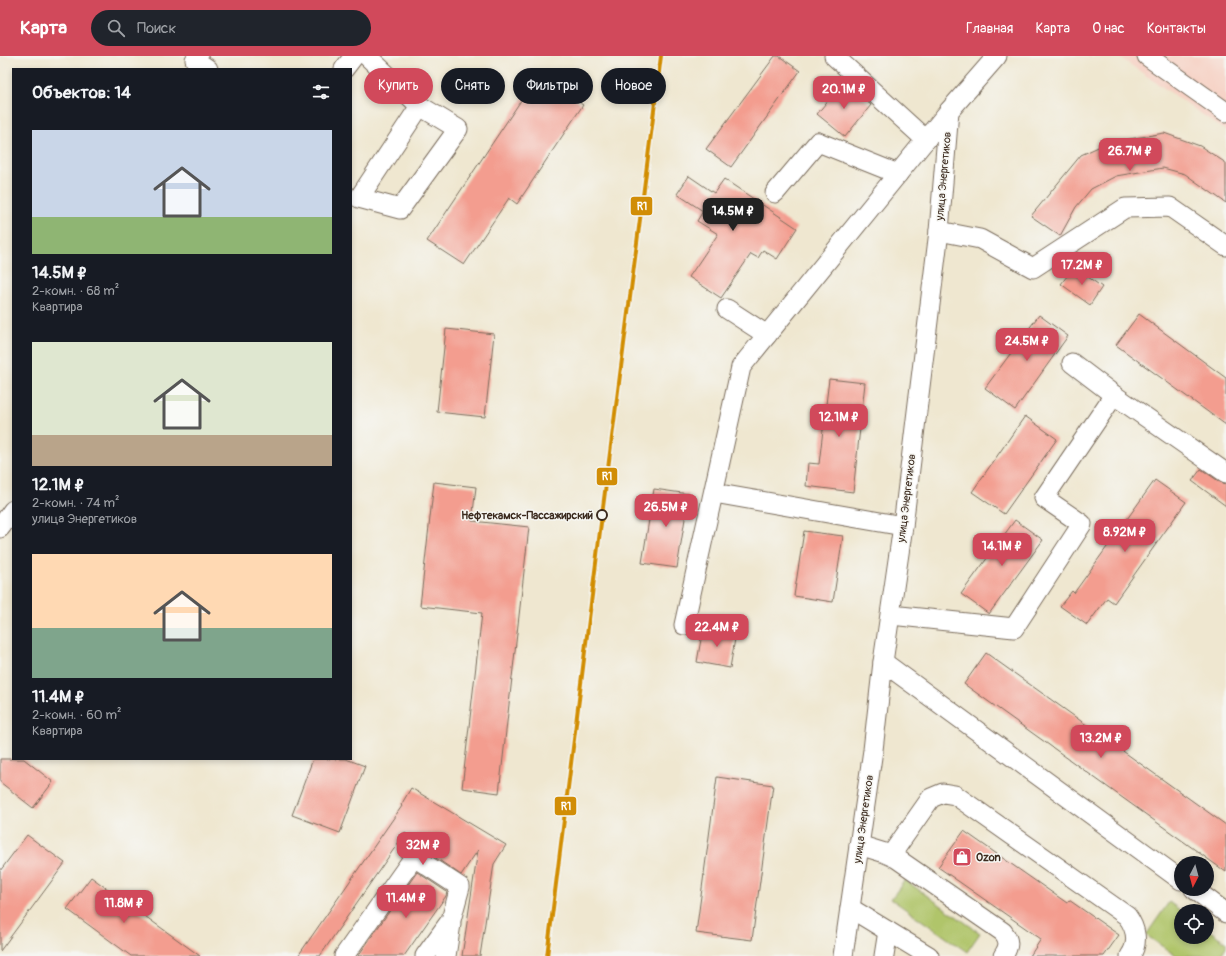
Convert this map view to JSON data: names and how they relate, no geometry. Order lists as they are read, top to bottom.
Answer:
{
  "streets": {
    "street": ["улица Энергетиков"]
  },
  "places": {
    "other": ["Нефтекамск-Пассажирский"],
    "shop": ["Ozon"]
  },
  "lines": ["transit line R1"],
  "north": "bottom",
  "page": {
    "header": "Карта",
    "search": "Поиск",
    "nav": [
      "Главная",
      "Карта",
      "О нас",
      "Контакты"
    ],
    "chip": [
      "Купить",
      "Снять",
      "Фильтры",
      "Новое"
    ],
    "heading": "Объектов: 14",
    "price": [
      "20.1M ₽",
      "26.7M ₽",
      "14.5M ₽",
      "17.2M ₽",
      "24.5M ₽",
      "12.1M ₽",
      "26.5M ₽",
      "8.92M ₽",
      "14.1M ₽",
      "22.4M ₽",
      "13.2M ₽",
      "32M ₽",
      "11.4M ₽",
      "11.8M ₽"
    ],
    "list": [
      {
        "name": "14.5M ₽",
        "note": "2-комн. · 68 m² · Квартира"
      },
      {
        "name": "12.1M ₽",
        "note": "2-комн. · 74 m² · улица Энергетиков"
      },
      {
        "name": "11.4M ₽",
        "note": "2-комн. · 60 m² · Квартира"
      }
    ]
  }
}
